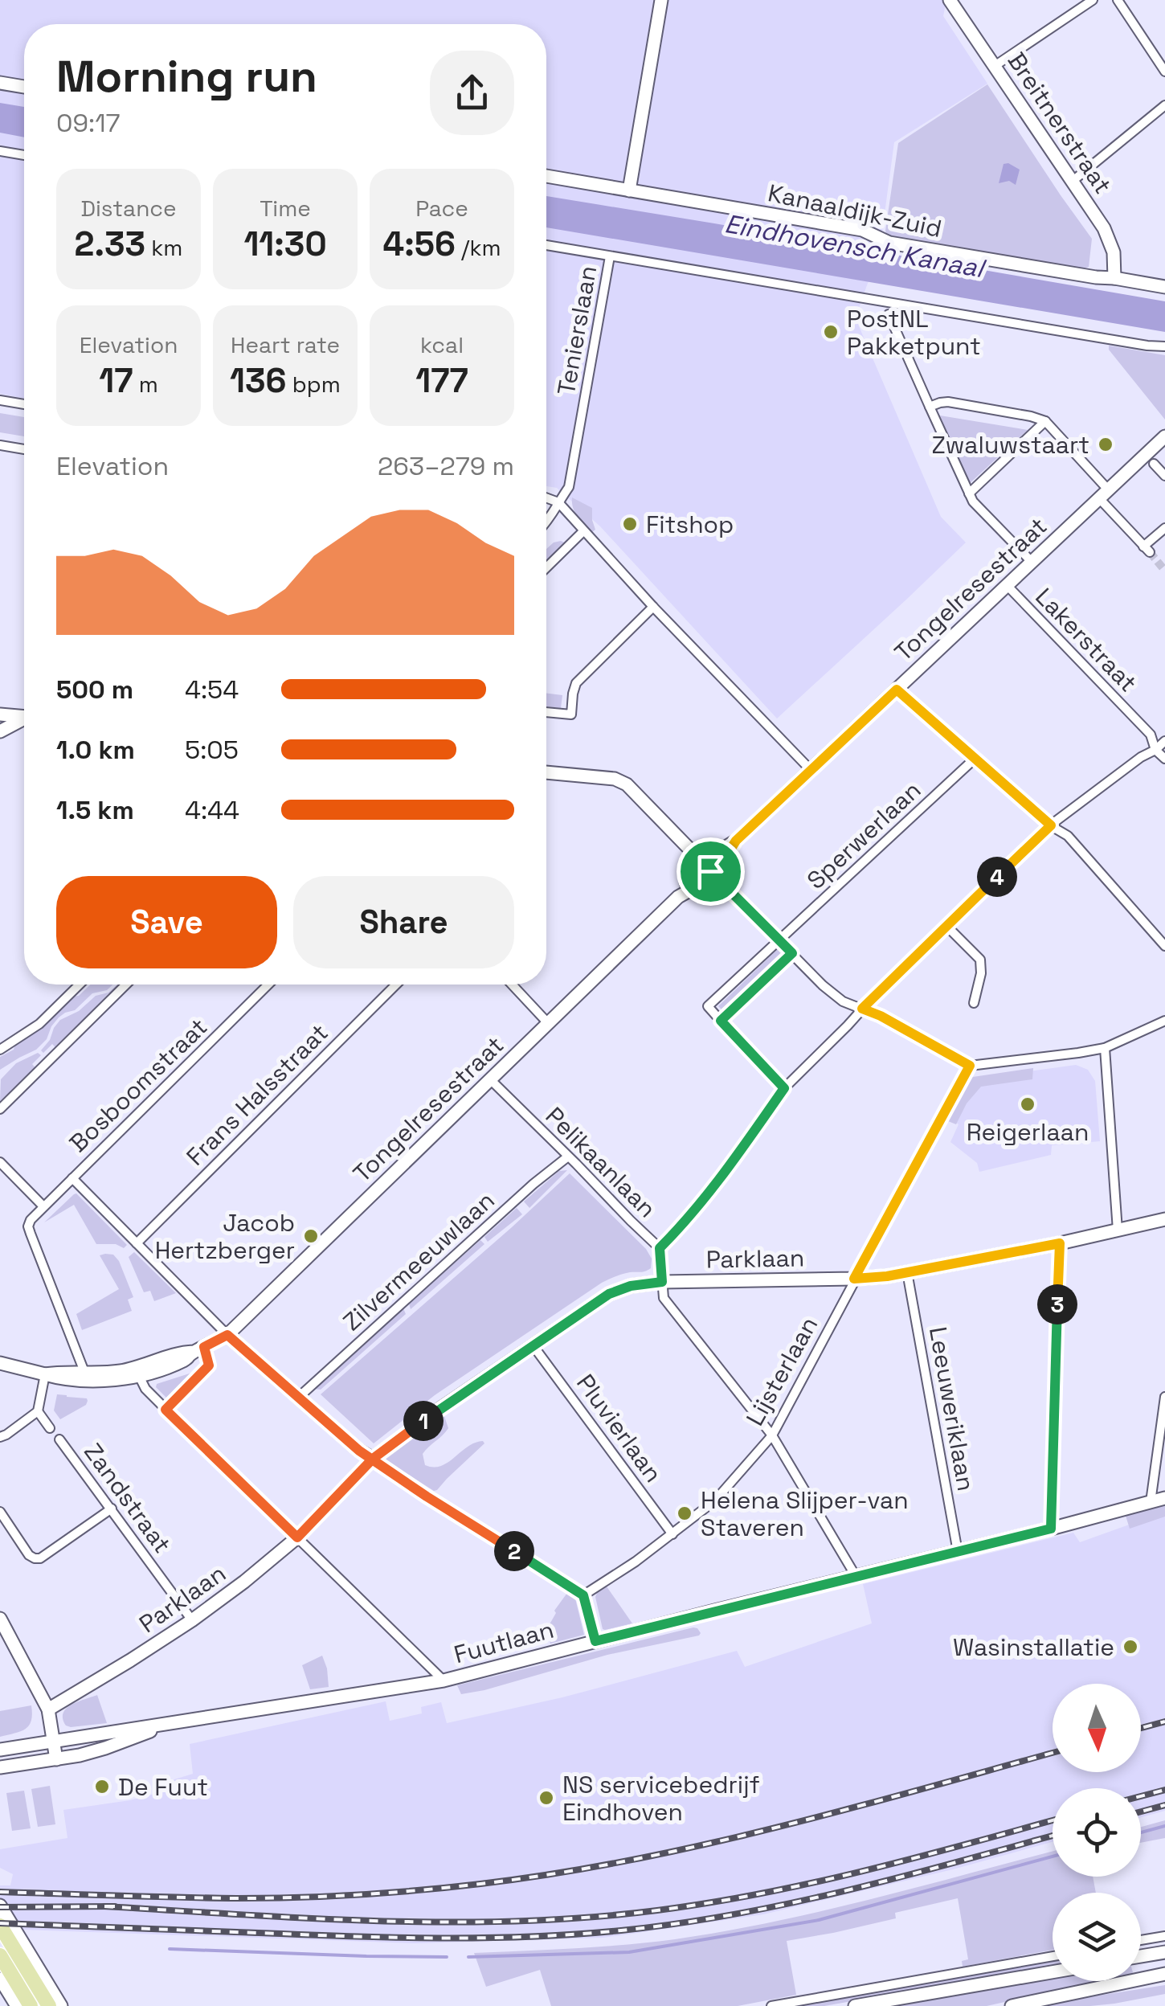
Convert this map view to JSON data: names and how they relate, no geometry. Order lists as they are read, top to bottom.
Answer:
{
  "streets": {
    "street": [
      "Breitnerstraat",
      "Kanaaldijk-Zuid",
      "Tenierslaan",
      "Tongelresestraat",
      "Lakerstraat",
      "Sperwerlaan",
      "Bosboomstraat",
      "Frans Halsstraat",
      "Pelikaanlaan",
      "Parklaan",
      "Zilvermeeuwlaan",
      "Lijsterlaan",
      "Leeuweriklaan",
      "Pluvierlaan",
      "Zandstraat",
      "Fuutlaan"
    ]
  },
  "crossings": [
    ["Breitnerstraat", "Kanaaldijk-Zuid"],
    ["Tongelresestraat", "Lakerstraat"],
    ["Tongelresestraat", "Bosboomstraat"],
    ["Tongelresestraat", "Pelikaanlaan"],
    ["Pelikaanlaan", "Parklaan"],
    ["Pelikaanlaan", "Zilvermeeuwlaan"],
    ["Parklaan", "Lijsterlaan"],
    ["Parklaan", "Leeuweriklaan"],
    ["Parklaan", "Pluvierlaan"],
    ["Parklaan", "Zandstraat"],
    ["Lijsterlaan", "Pluvierlaan"],
    ["Leeuweriklaan", "Fuutlaan"]
  ],
  "water": ["Eindhovensch Kanaal"],
  "places": [
    "PostNL Pakketpunt",
    "Zwaluwstaart",
    "Fitshop",
    "Reigerlaan",
    "Jacob Hertzberger",
    "Helena Slijper-van Staveren",
    "Wasinstallatie",
    "De Fuut",
    "NS servicebedrijf Eindhoven"
  ],
  "north": "bottom",
  "page": {
    "heading": ["Morning run", "09:17"],
    "stats": [
      ["Distance", "2.33 km"],
      ["Time", "11:30"],
      ["Pace", "4:56 /km"],
      ["Elevation", "17 m"],
      ["Heart rate", "136 bpm"],
      ["kcal", "177"]
    ],
    "chart": ["Elevation", "263–279 m"],
    "list": [
      {
        "name": "500 m",
        "note": "4:54"
      },
      {
        "name": "1.0 km",
        "note": "5:05"
      },
      {
        "name": "1.5 km",
        "note": "4:44"
      }
    ],
    "pins": [
      "4",
      "3",
      "1",
      "2"
    ],
    "buttons": ["Save", "Share"]
  }
}
